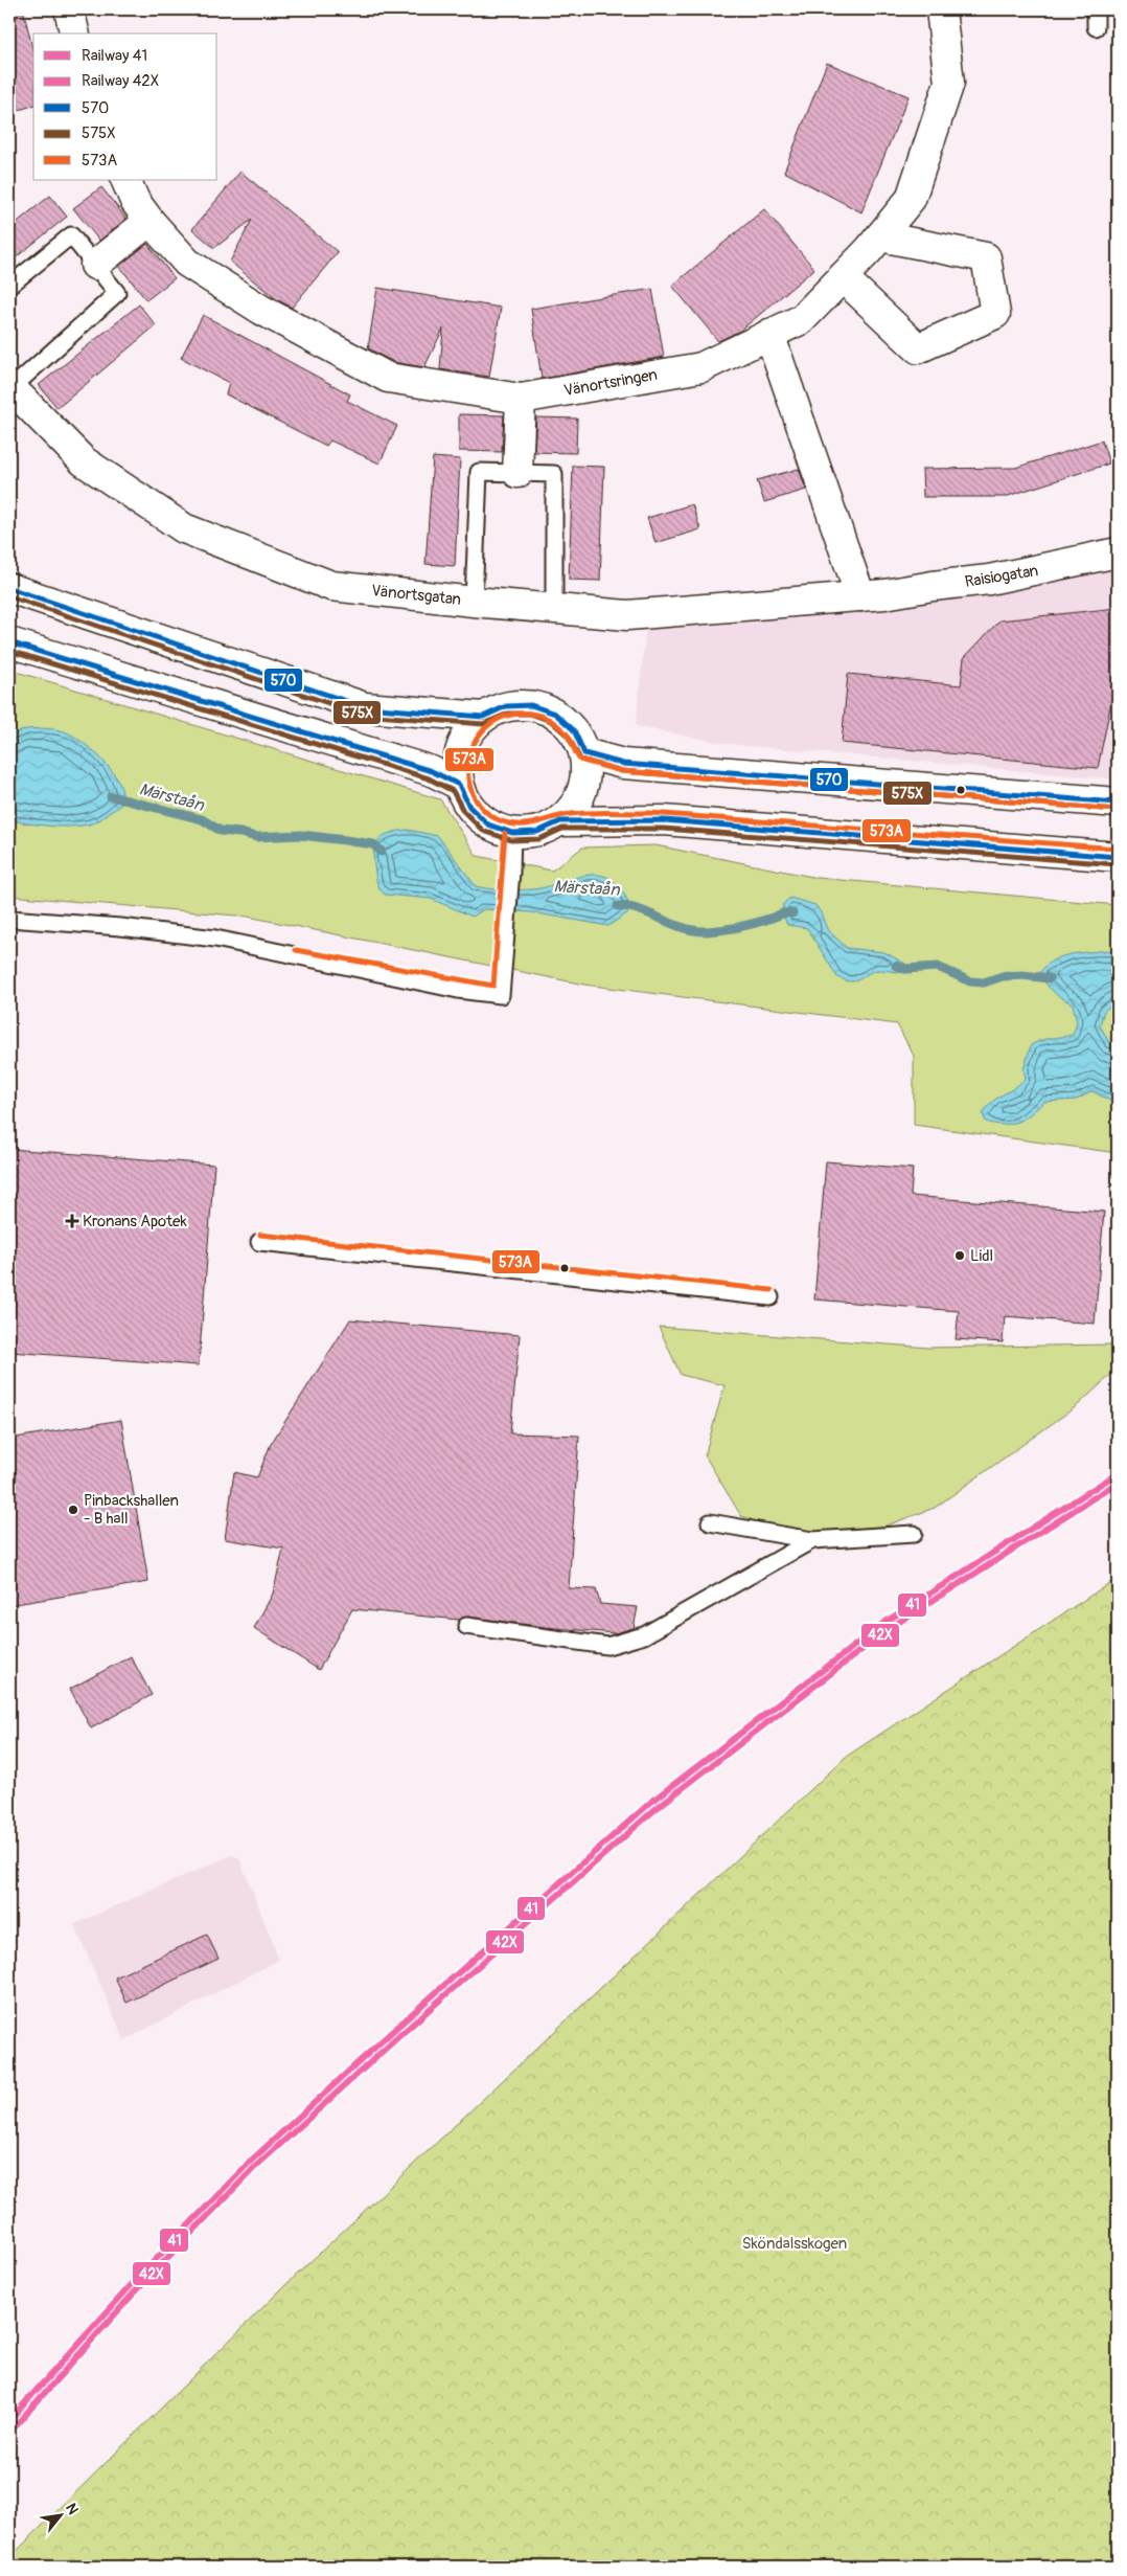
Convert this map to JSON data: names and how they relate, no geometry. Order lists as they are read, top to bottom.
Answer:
{
  "streets": {
    "street": ["Vänortsringen", "Raisiogatan", "Vänortsgatan"]
  },
  "crossings": [
    ["Raisiogatan", "Vänortsgatan"]
  ],
  "water": ["Märstaån"],
  "parks": ["Sköndalsskogen"],
  "places": {
    "health": ["Kronans Apotek"],
    "other": ["Lidl", "Pinbackshallen - B hall"]
  },
  "lines": [
    "transit line 570",
    "transit line 575X",
    "transit line 573A",
    "rail line 41",
    "rail line 42X"
  ],
  "legend": [
    "Railway 41",
    "Railway 42X",
    "570",
    "575X",
    "573A"
  ],
  "north": "top right"
}
